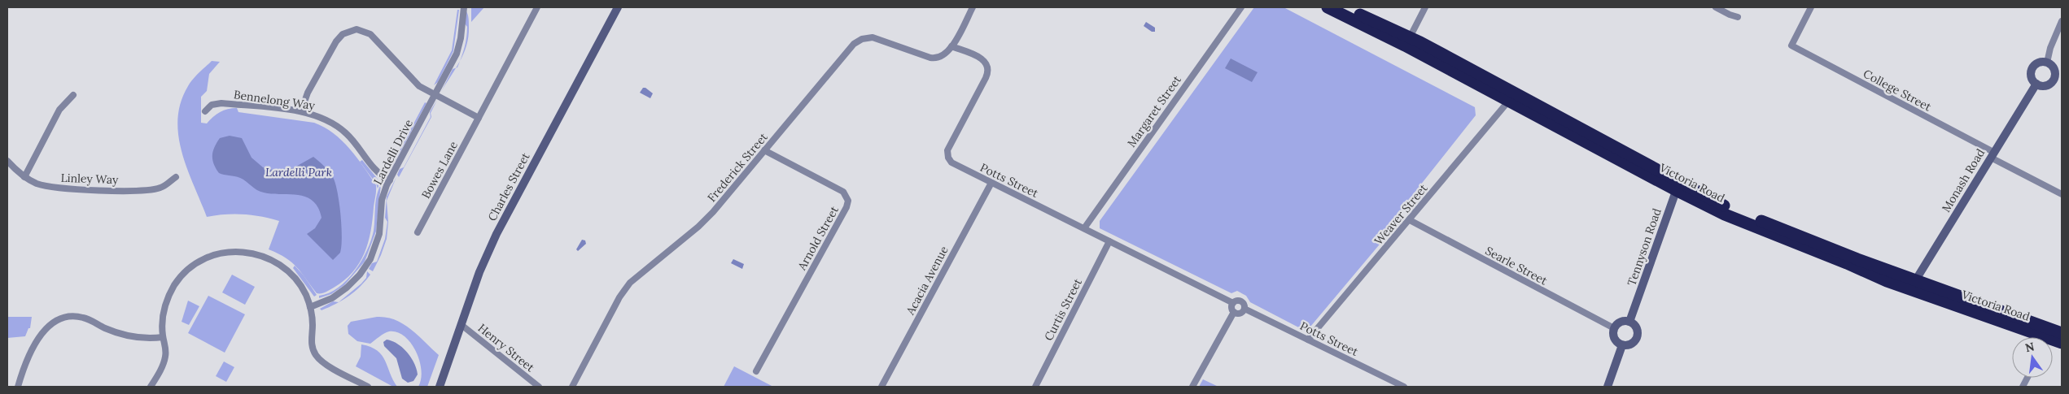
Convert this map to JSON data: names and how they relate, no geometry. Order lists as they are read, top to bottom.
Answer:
{
  "streets": {
    "highway": ["Victoria Road"],
    "street": [
      "College Street",
      "Bennelong Way",
      "Margaret Street",
      "Lardelli Drive",
      "Frederick Street",
      "Bowes Lane",
      "Linley Way",
      "Potts Street",
      "Monash Road",
      "Charles Street",
      "Weaver Street",
      "Arnold Street",
      "Tennyson Road",
      "Searle Street",
      "Acacia Avenue",
      "Curtis Street",
      "Henry Street"
    ]
  },
  "crossings": [
    ["College Street", "Monash Road"],
    ["Bennelong Way", "Lardelli Drive"],
    ["Margaret Street", "Potts Street"],
    ["Frederick Street", "Potts Street"],
    ["Frederick Street", "Arnold Street"],
    ["Potts Street", "Weaver Street"],
    ["Potts Street", "Acacia Avenue"],
    ["Potts Street", "Curtis Street"],
    ["Monash Road", "Victoria Road"],
    ["Victoria Road", "Weaver Street"],
    ["Victoria Road", "Tennyson Road"],
    ["Charles Street", "Henry Street"],
    ["Weaver Street", "Searle Street"],
    ["Tennyson Road", "Searle Street"]
  ],
  "parks": ["Lardelli Park"],
  "north": "top"
}
